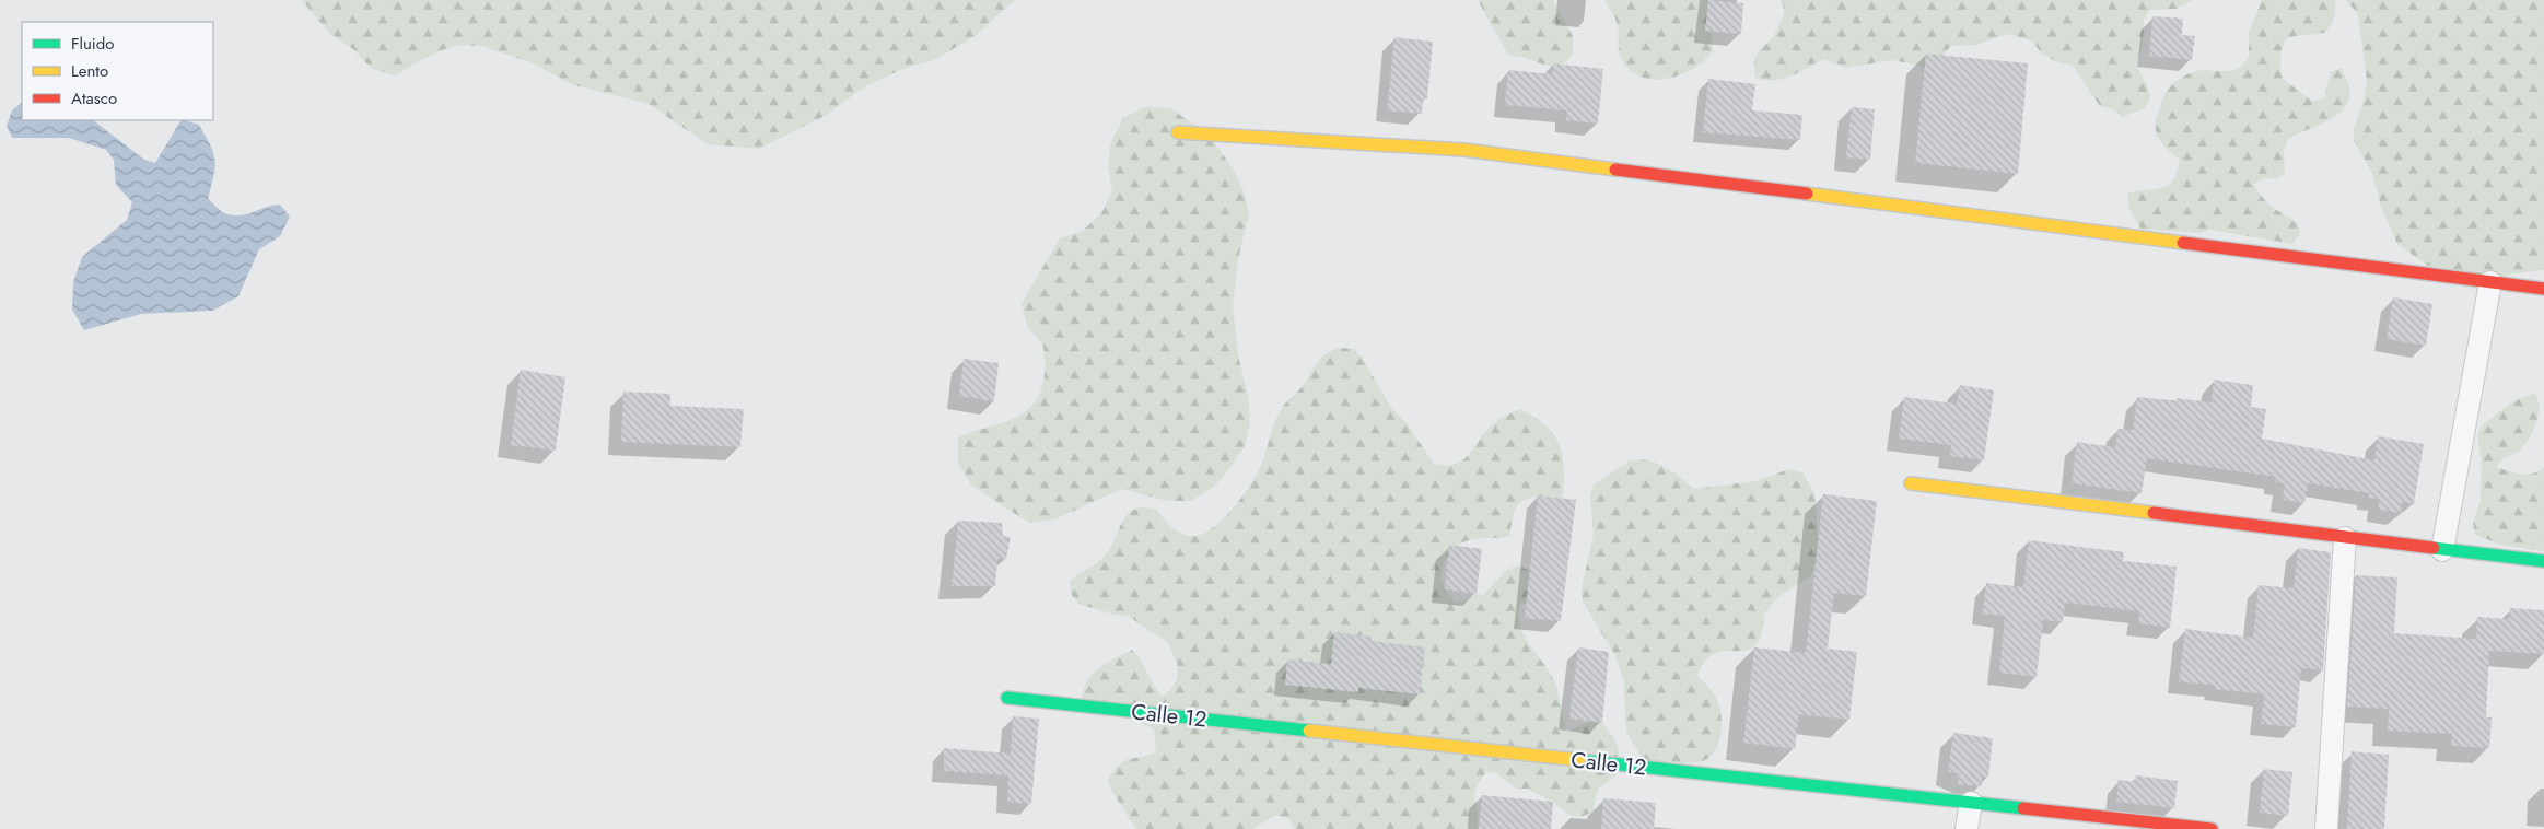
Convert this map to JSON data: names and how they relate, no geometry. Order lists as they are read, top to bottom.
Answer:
{
  "streets": {
    "street": ["Calle 12"]
  },
  "legend": ["Fluido", "Lento", "Atasco"]
}
